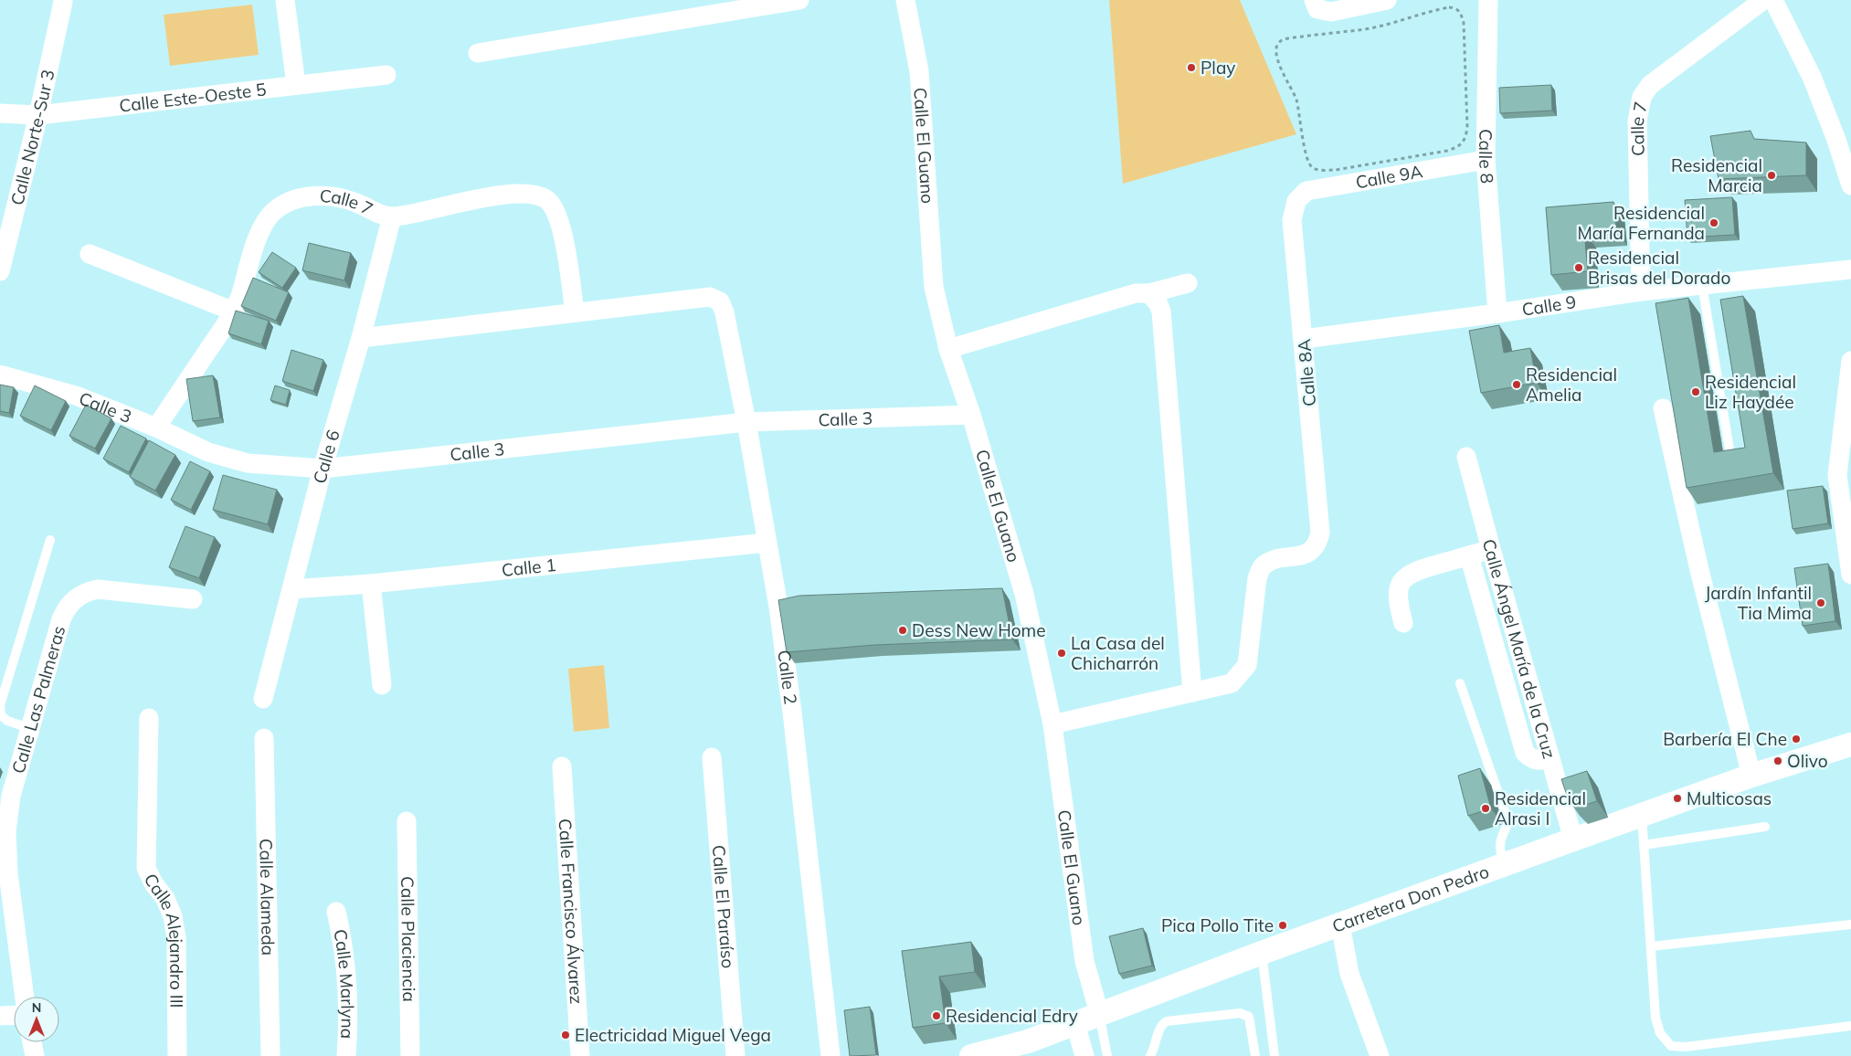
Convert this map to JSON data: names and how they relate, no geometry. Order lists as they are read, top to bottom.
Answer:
{
  "streets": {
    "street": [
      "Calle Este-Oeste 5",
      "Calle 7",
      "Calle Norte-Sur 3",
      "Calle El Guano",
      "Calle 8",
      "Calle 9A",
      "Calle 9",
      "Calle 8A",
      "Calle 3",
      "Calle 6",
      "Calle 1",
      "Calle Ángel María de la Cruz",
      "Calle 2",
      "Calle Las Palmeras",
      "Calle Alameda",
      "Carretera Don Pedro",
      "Calle El Paraíso",
      "Calle Francisco Álvarez",
      "Calle Placiencia",
      "Calle Alejandro III",
      "Calle Marlyna"
    ]
  },
  "crossings": [
    ["Calle Este-Oeste 5", "Calle Norte-Sur 3"],
    ["Calle 7", "Calle 9"],
    ["Calle 7", "Calle 3"],
    ["Calle 7", "Calle 6"],
    ["Calle 7", "Calle 2"],
    ["Calle El Guano", "Calle 3"],
    ["Calle El Guano", "Carretera Don Pedro"],
    ["Calle 8", "Calle 9A"],
    ["Calle 8", "Calle 9"],
    ["Calle 9A", "Calle 8A"],
    ["Calle 9", "Calle 8A"],
    ["Calle 3", "Calle 6"],
    ["Calle 3", "Calle 2"],
    ["Calle 6", "Calle 1"],
    ["Calle 1", "Calle 2"],
    ["Calle Ángel María de la Cruz", "Carretera Don Pedro"]
  ],
  "places": [
    "Play",
    "Residencial Marcia",
    "Residencial María Fernanda",
    "Residencial Brisas del Dorado",
    "Residencial Amelia",
    "Residencial Liz Haydée",
    "Jardín Infantil Tia Mima",
    "Dess New Home",
    "La Casa del Chicharrón",
    "Barbería El Che",
    "Olivo",
    "Multicosas",
    "Residencial Alrasi I",
    "Pica Pollo Tite",
    "Residencial Edry",
    "Electricidad Miguel Vega"
  ],
  "north": "top"
}
